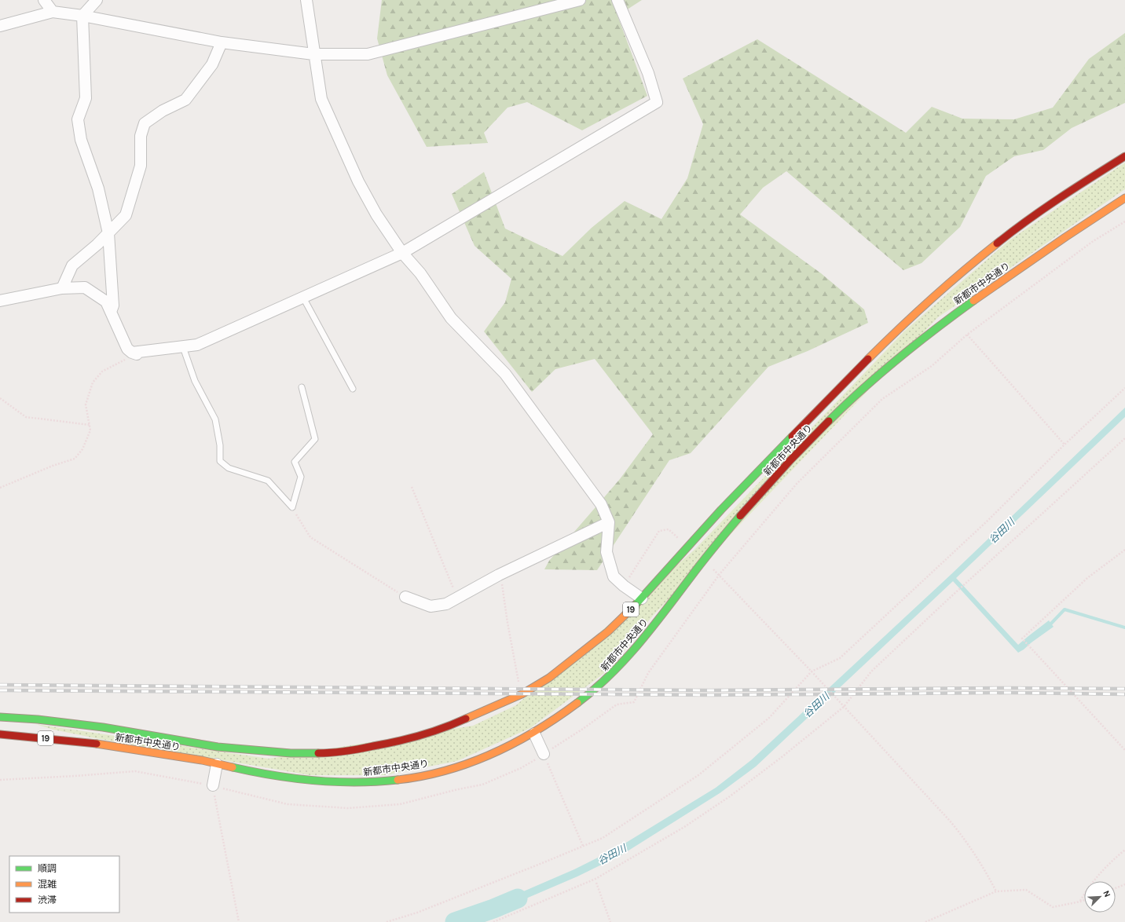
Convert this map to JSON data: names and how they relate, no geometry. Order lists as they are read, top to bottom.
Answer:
{
  "streets": {
    "main road": ["新都市中央通り", "19"]
  },
  "water": ["谷田川"],
  "legend": ["順調", "混雑", "渋滞"],
  "north": "top right"
}
